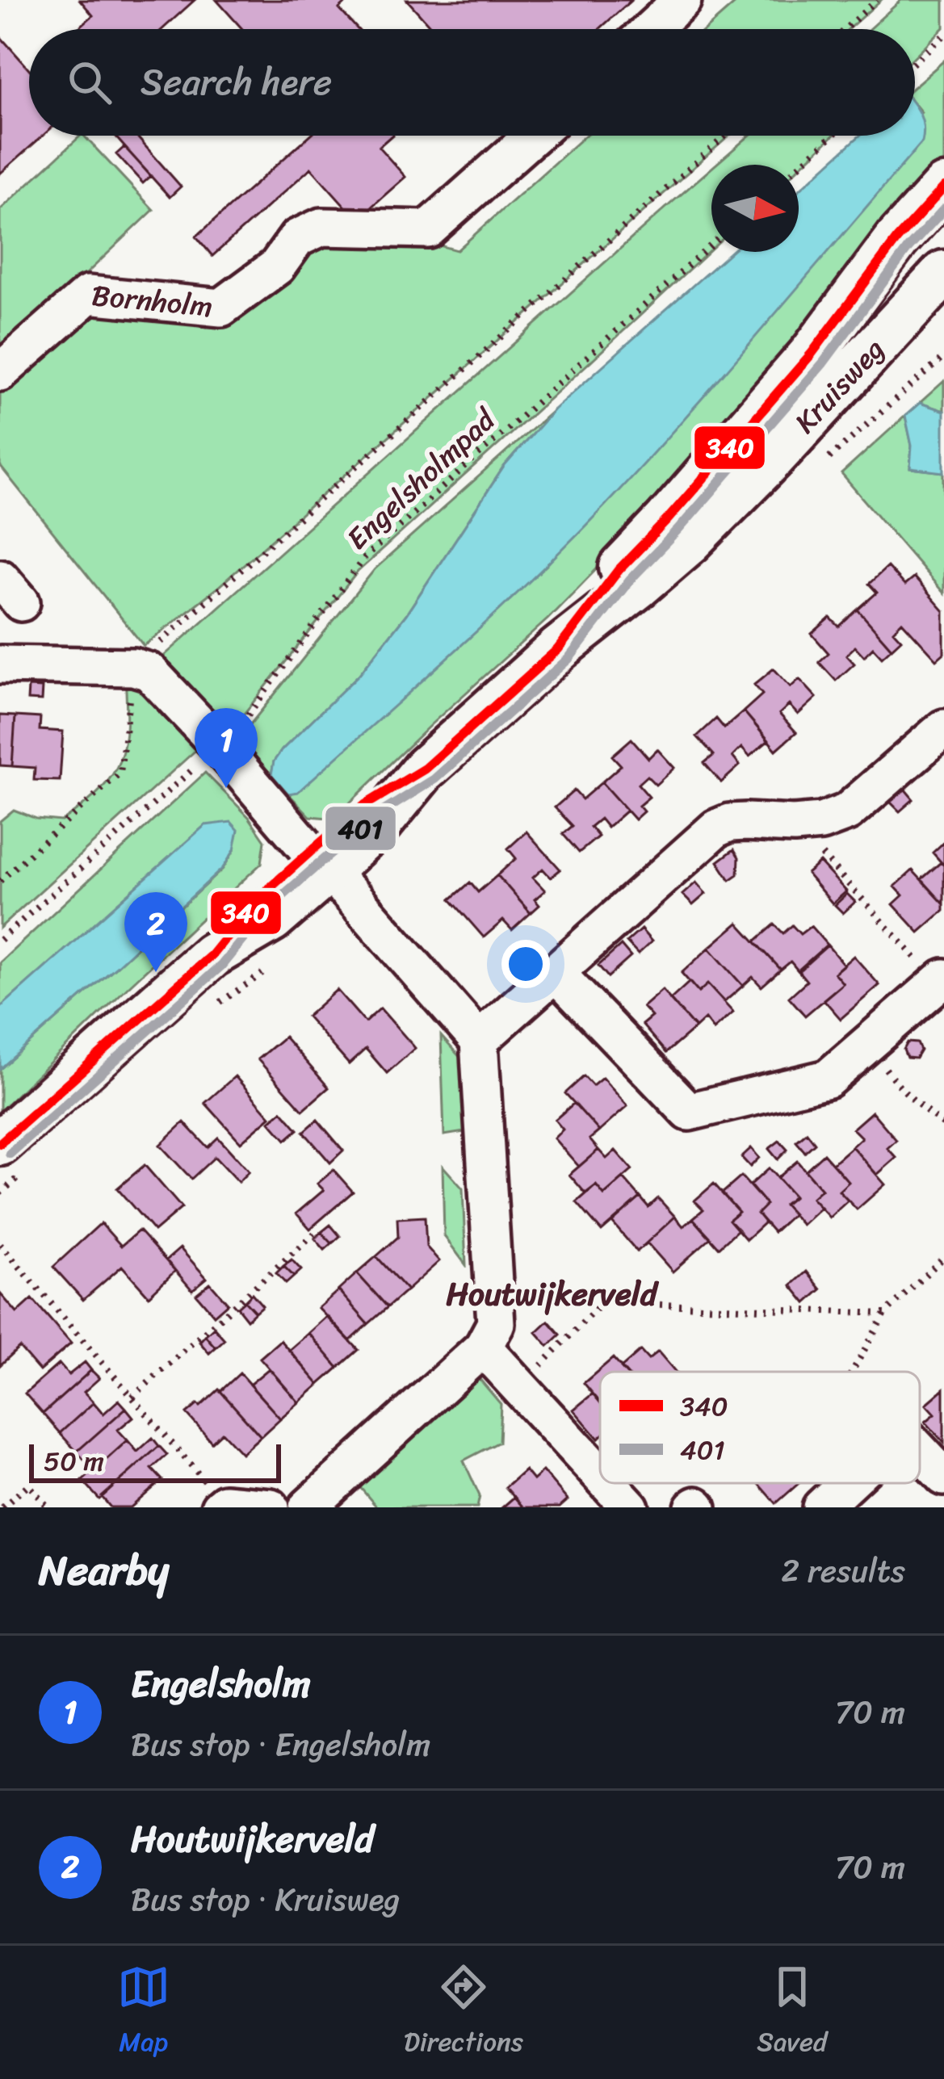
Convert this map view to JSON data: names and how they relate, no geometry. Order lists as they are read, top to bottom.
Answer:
{
  "streets": {
    "street": ["Bornholm", "Kruisweg"],
    "path": ["Engelsholmpad"]
  },
  "districts": ["Houtwijkerveld"],
  "lines": ["transit line 340", "transit line 401"],
  "legend": ["340", "401"],
  "scale_bar": "50 m",
  "north": "right",
  "page": {
    "search": "Search here",
    "pins": ["1", "2"],
    "scale": "50 m",
    "heading": ["Nearby", "2 results"],
    "list": [
      {
        "mark": "1",
        "name": "Engelsholm",
        "note": "Bus stop · Engelsholm",
        "value": "70 m"
      },
      {
        "mark": "2",
        "name": "Houtwijkerveld",
        "note": "Bus stop · Kruisweg",
        "value": "70 m"
      }
    ],
    "nav": ["Map", "Directions", "Saved"]
  }
}
